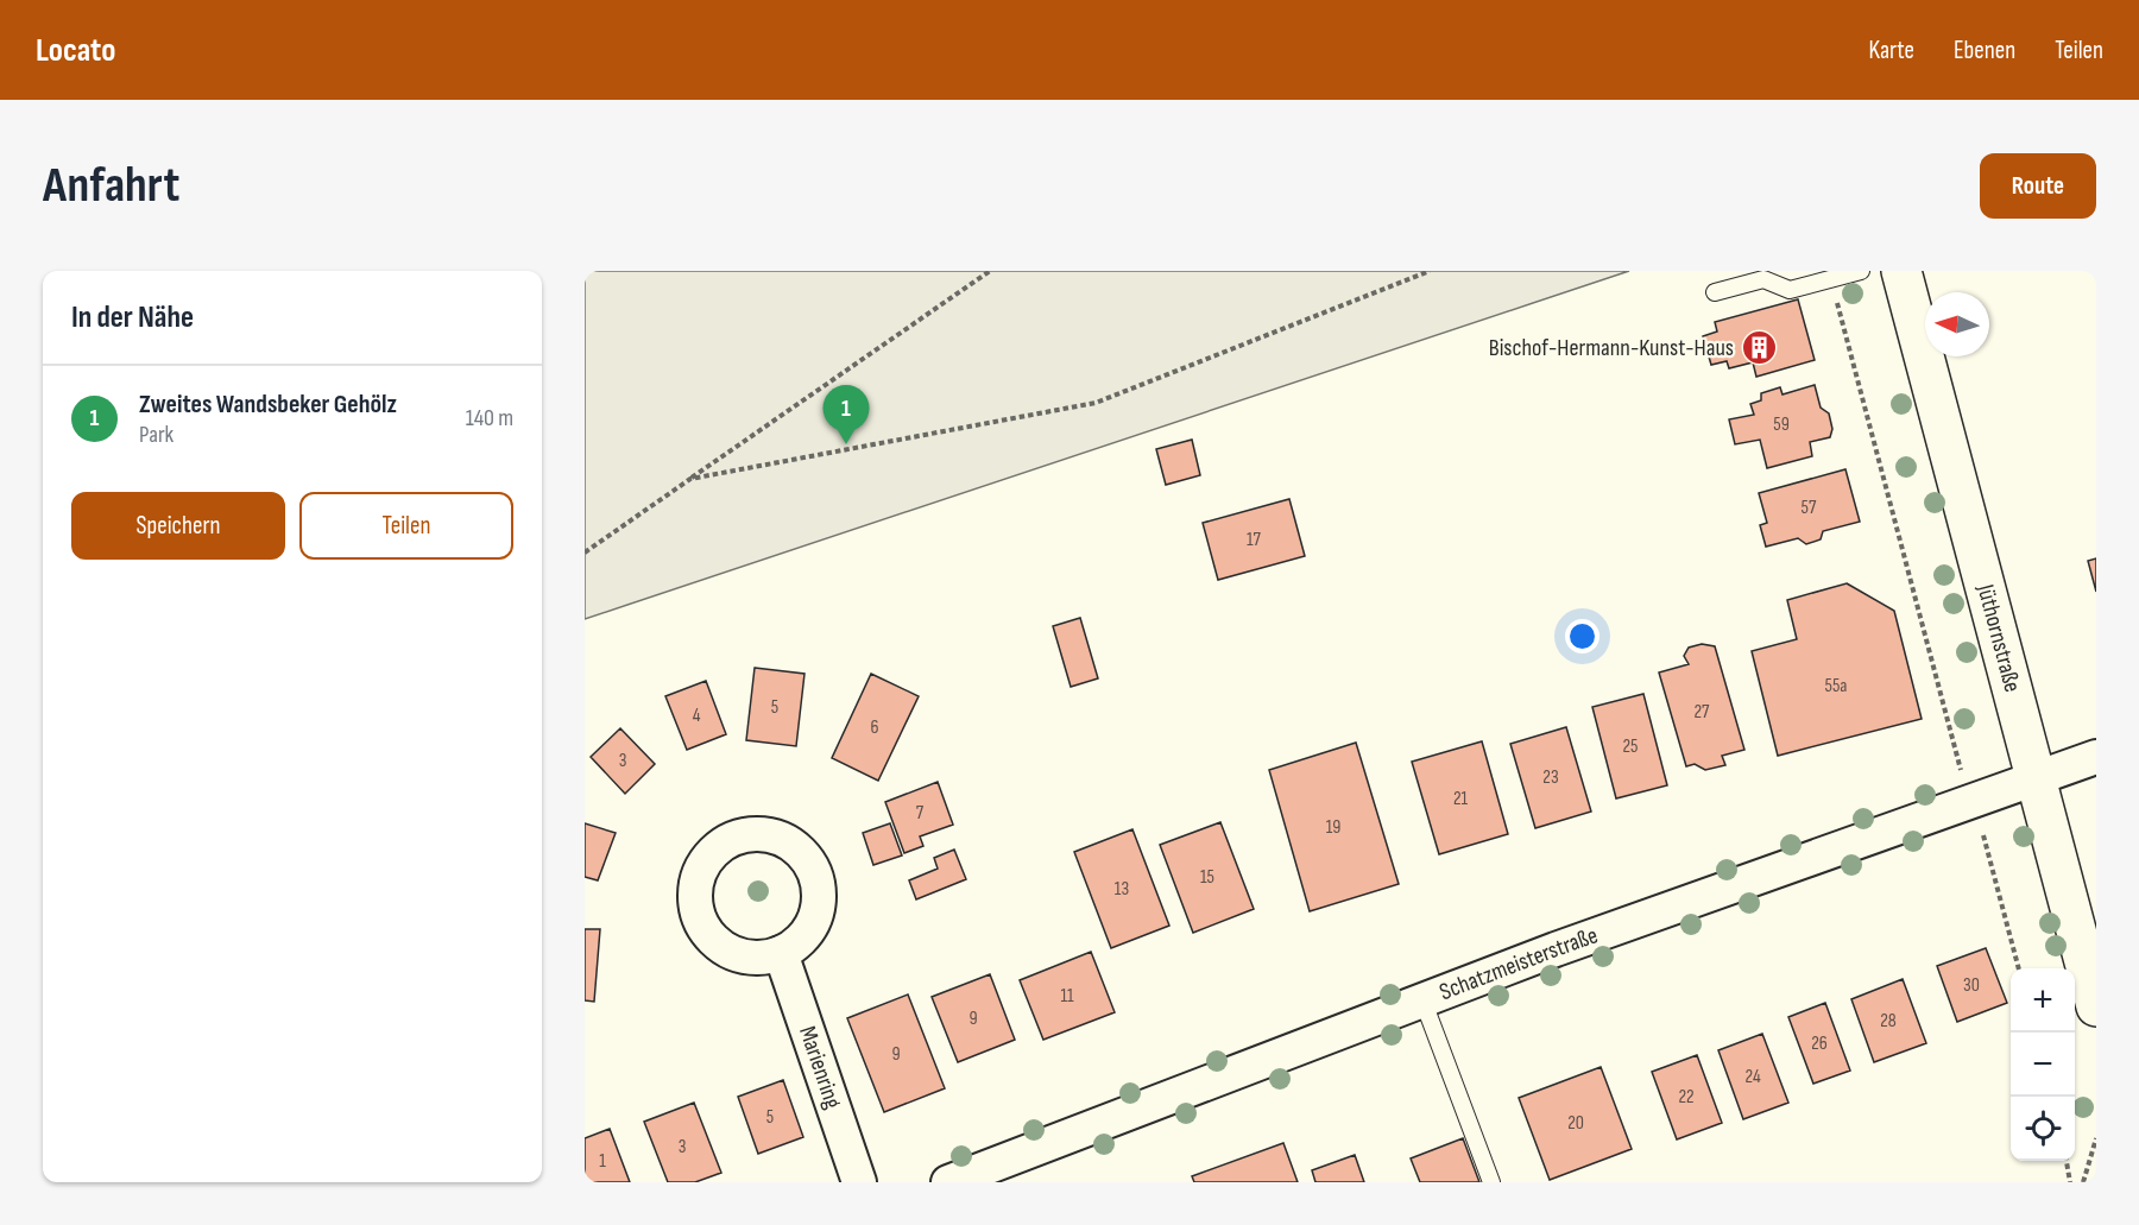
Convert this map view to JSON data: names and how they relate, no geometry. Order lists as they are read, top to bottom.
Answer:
{
  "streets": {
    "street": ["Jüthornstraße", "Schatzmeisterstraße", "Marienring"]
  },
  "crossings": [
    ["Jüthornstraße", "Schatzmeisterstraße"]
  ],
  "places": {
    "building": ["Bischof-Hermann-Kunst-Haus"]
  },
  "house_numbers": [
    "59",
    "57",
    "17",
    "55a",
    "5",
    "27",
    "4",
    "6",
    "25",
    "3",
    "23",
    "21",
    "7",
    "19",
    "15",
    "13",
    "30",
    "11",
    "9",
    "28",
    "26",
    "9",
    "24",
    "22",
    "5",
    "20",
    "3",
    "1"
  ],
  "north": "left",
  "page": {
    "header": "Locato",
    "nav": ["Karte", "Ebenen", "Teilen"],
    "buttons": [
      "Route",
      ["Speichern", "Teilen"]
    ],
    "title": "Anfahrt",
    "heading": "In der Nähe",
    "list": [
      {
        "mark": "1",
        "name": "Zweites Wandsbeker Gehölz",
        "note": "Park",
        "value": "140 m"
      }
    ],
    "pins": "1",
    "map_buttons": ["+", "−"]
  }
}
